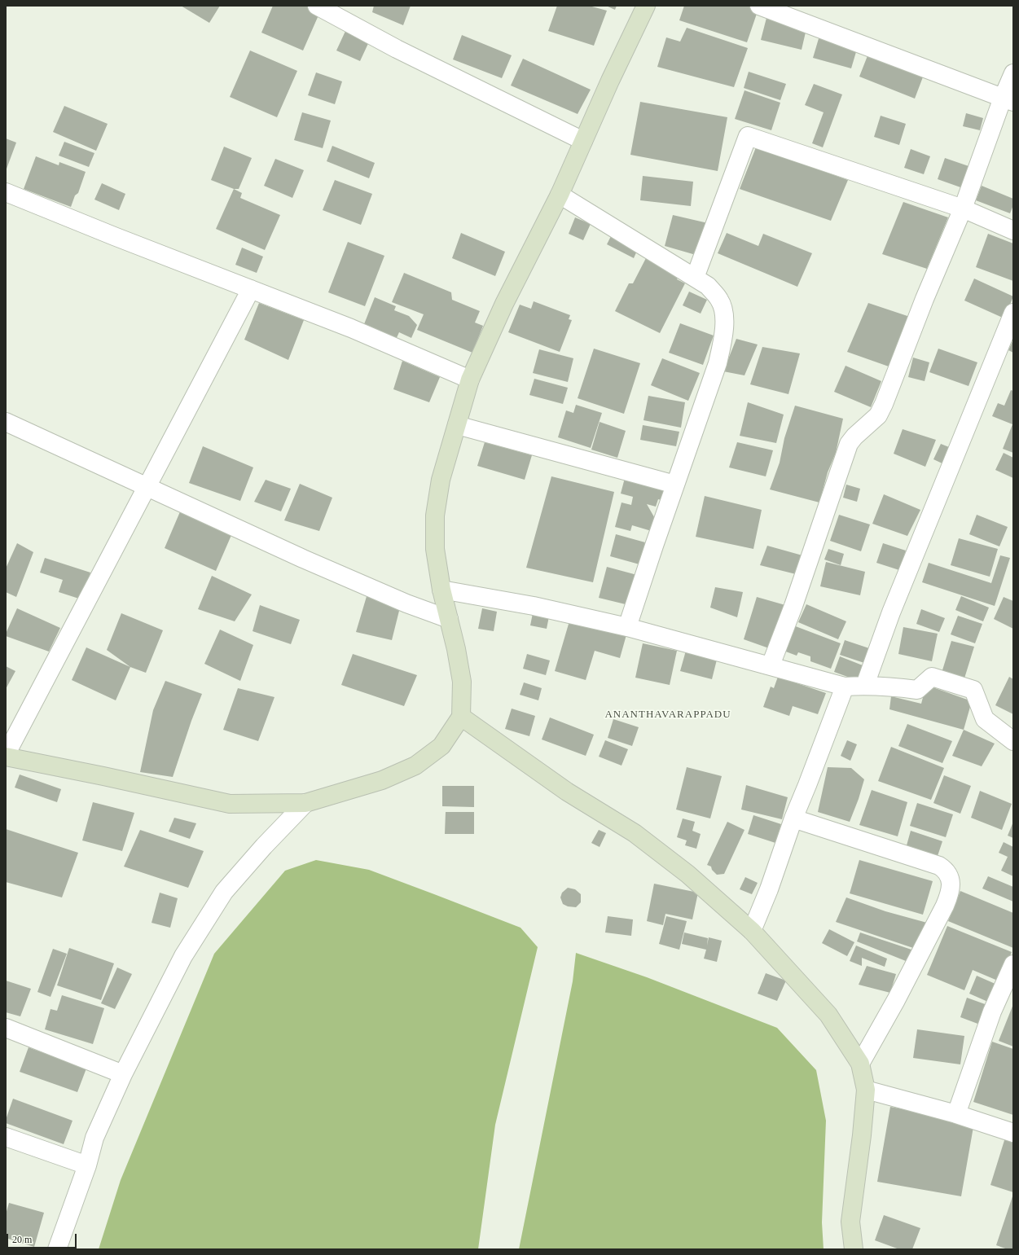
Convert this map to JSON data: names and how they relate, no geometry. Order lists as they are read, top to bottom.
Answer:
{
  "districts": ["ANANTHAVARAPPADU"],
  "scale_bar": "20 m"
}
